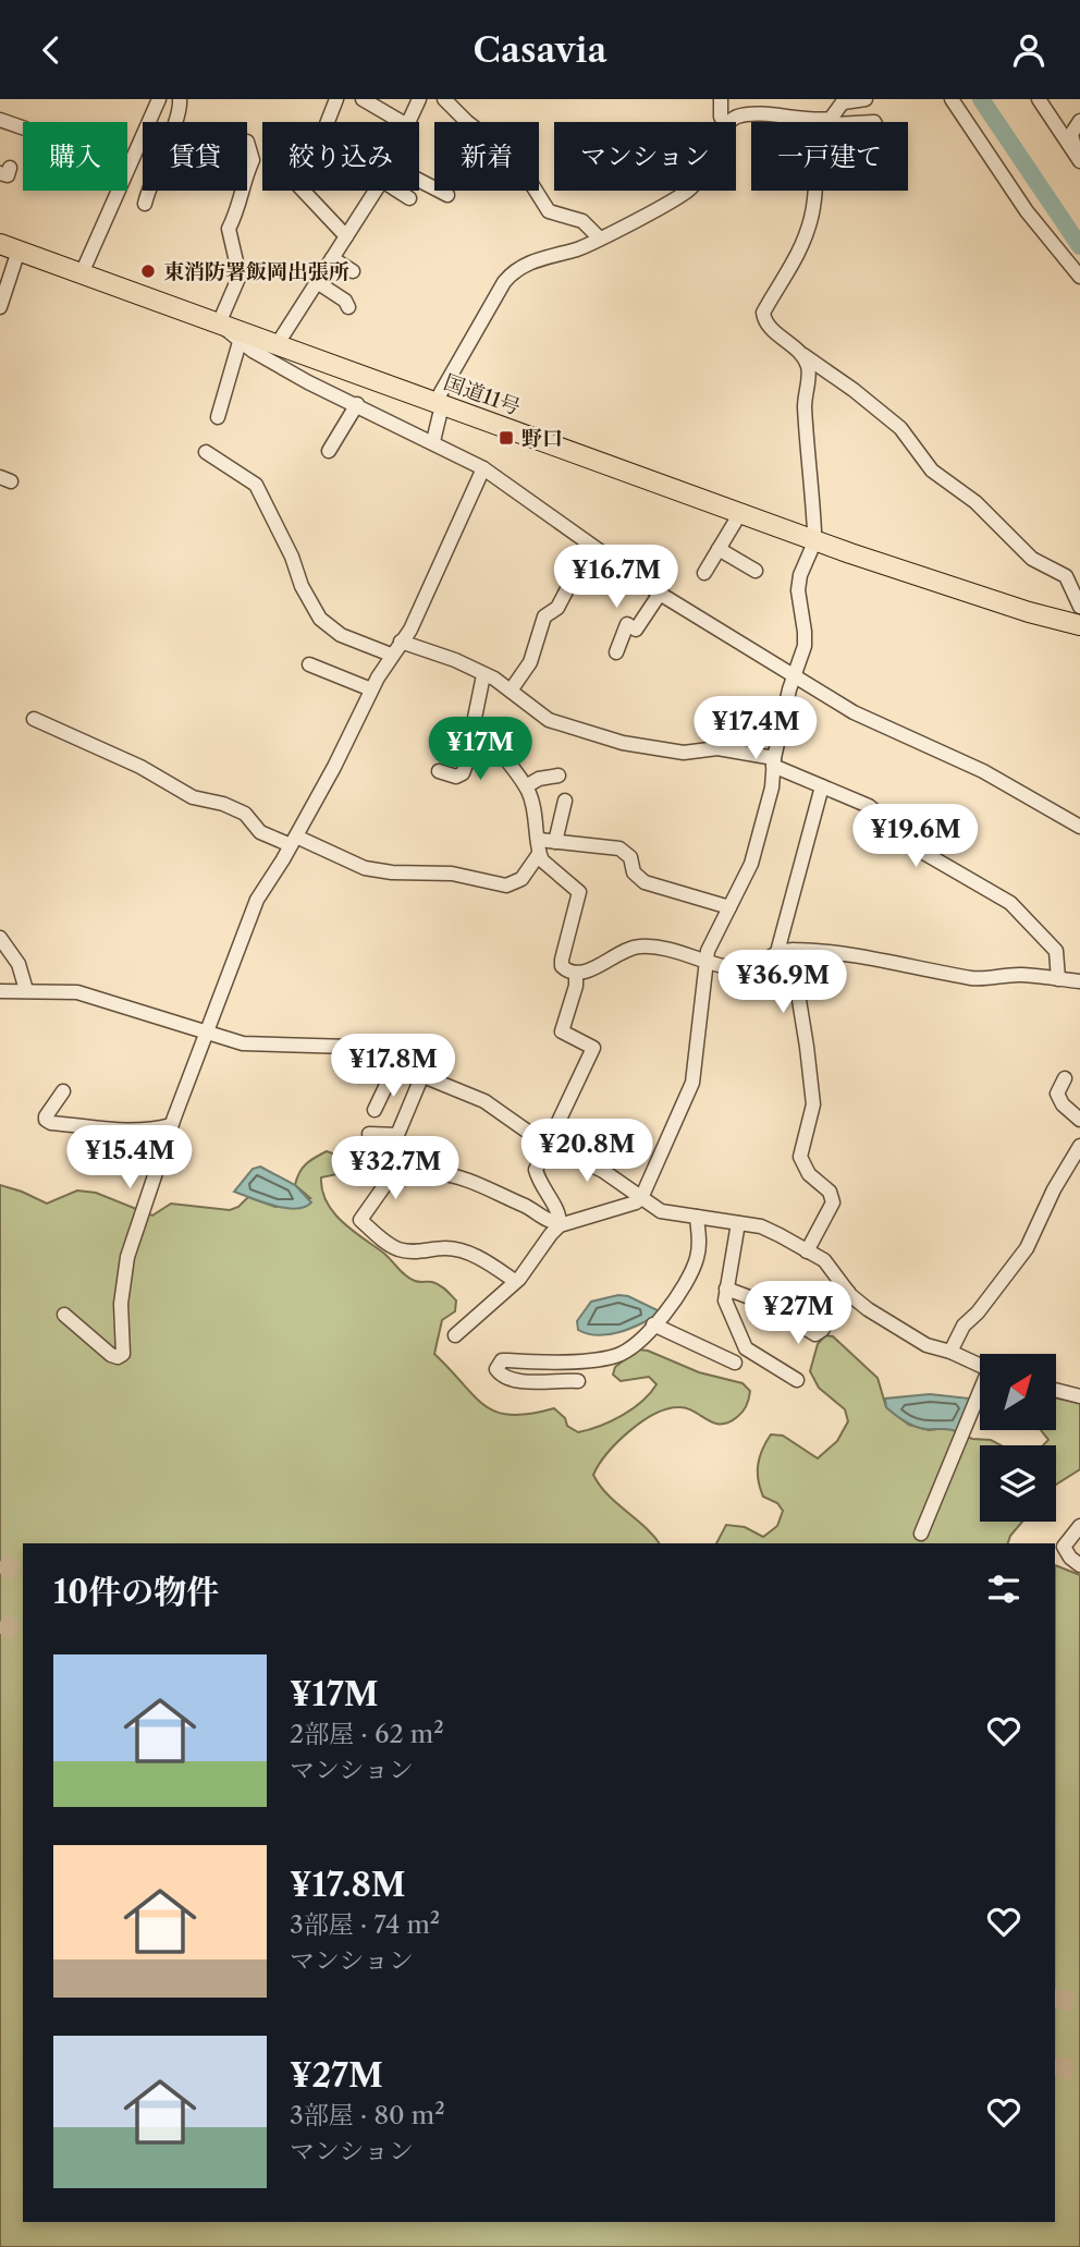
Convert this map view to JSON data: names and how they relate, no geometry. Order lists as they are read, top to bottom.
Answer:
{
  "streets": {
    "highway": ["国道11号"]
  },
  "places": {
    "other": ["東消防署飯岡出張所"],
    "transit": ["野口"]
  },
  "north": "top right",
  "page": {
    "header": "Casavia",
    "chip": [
      "購入",
      "賃貸",
      "絞り込み",
      "新着",
      "マンション",
      "一戸建て"
    ],
    "price": [
      "¥16.7M",
      "¥17.4M",
      "¥17M",
      "¥19.6M",
      "¥36.9M",
      "¥17.8M",
      "¥20.8M",
      "¥15.4M",
      "¥32.7M",
      "¥27M"
    ],
    "heading": "10件の物件",
    "list": [
      {
        "name": "¥17M",
        "note": "2部屋 · 62 m² · マンション"
      },
      {
        "name": "¥17.8M",
        "note": "3部屋 · 74 m² · マンション"
      },
      {
        "name": "¥27M",
        "note": "3部屋 · 80 m² · マンション"
      }
    ]
  }
}
